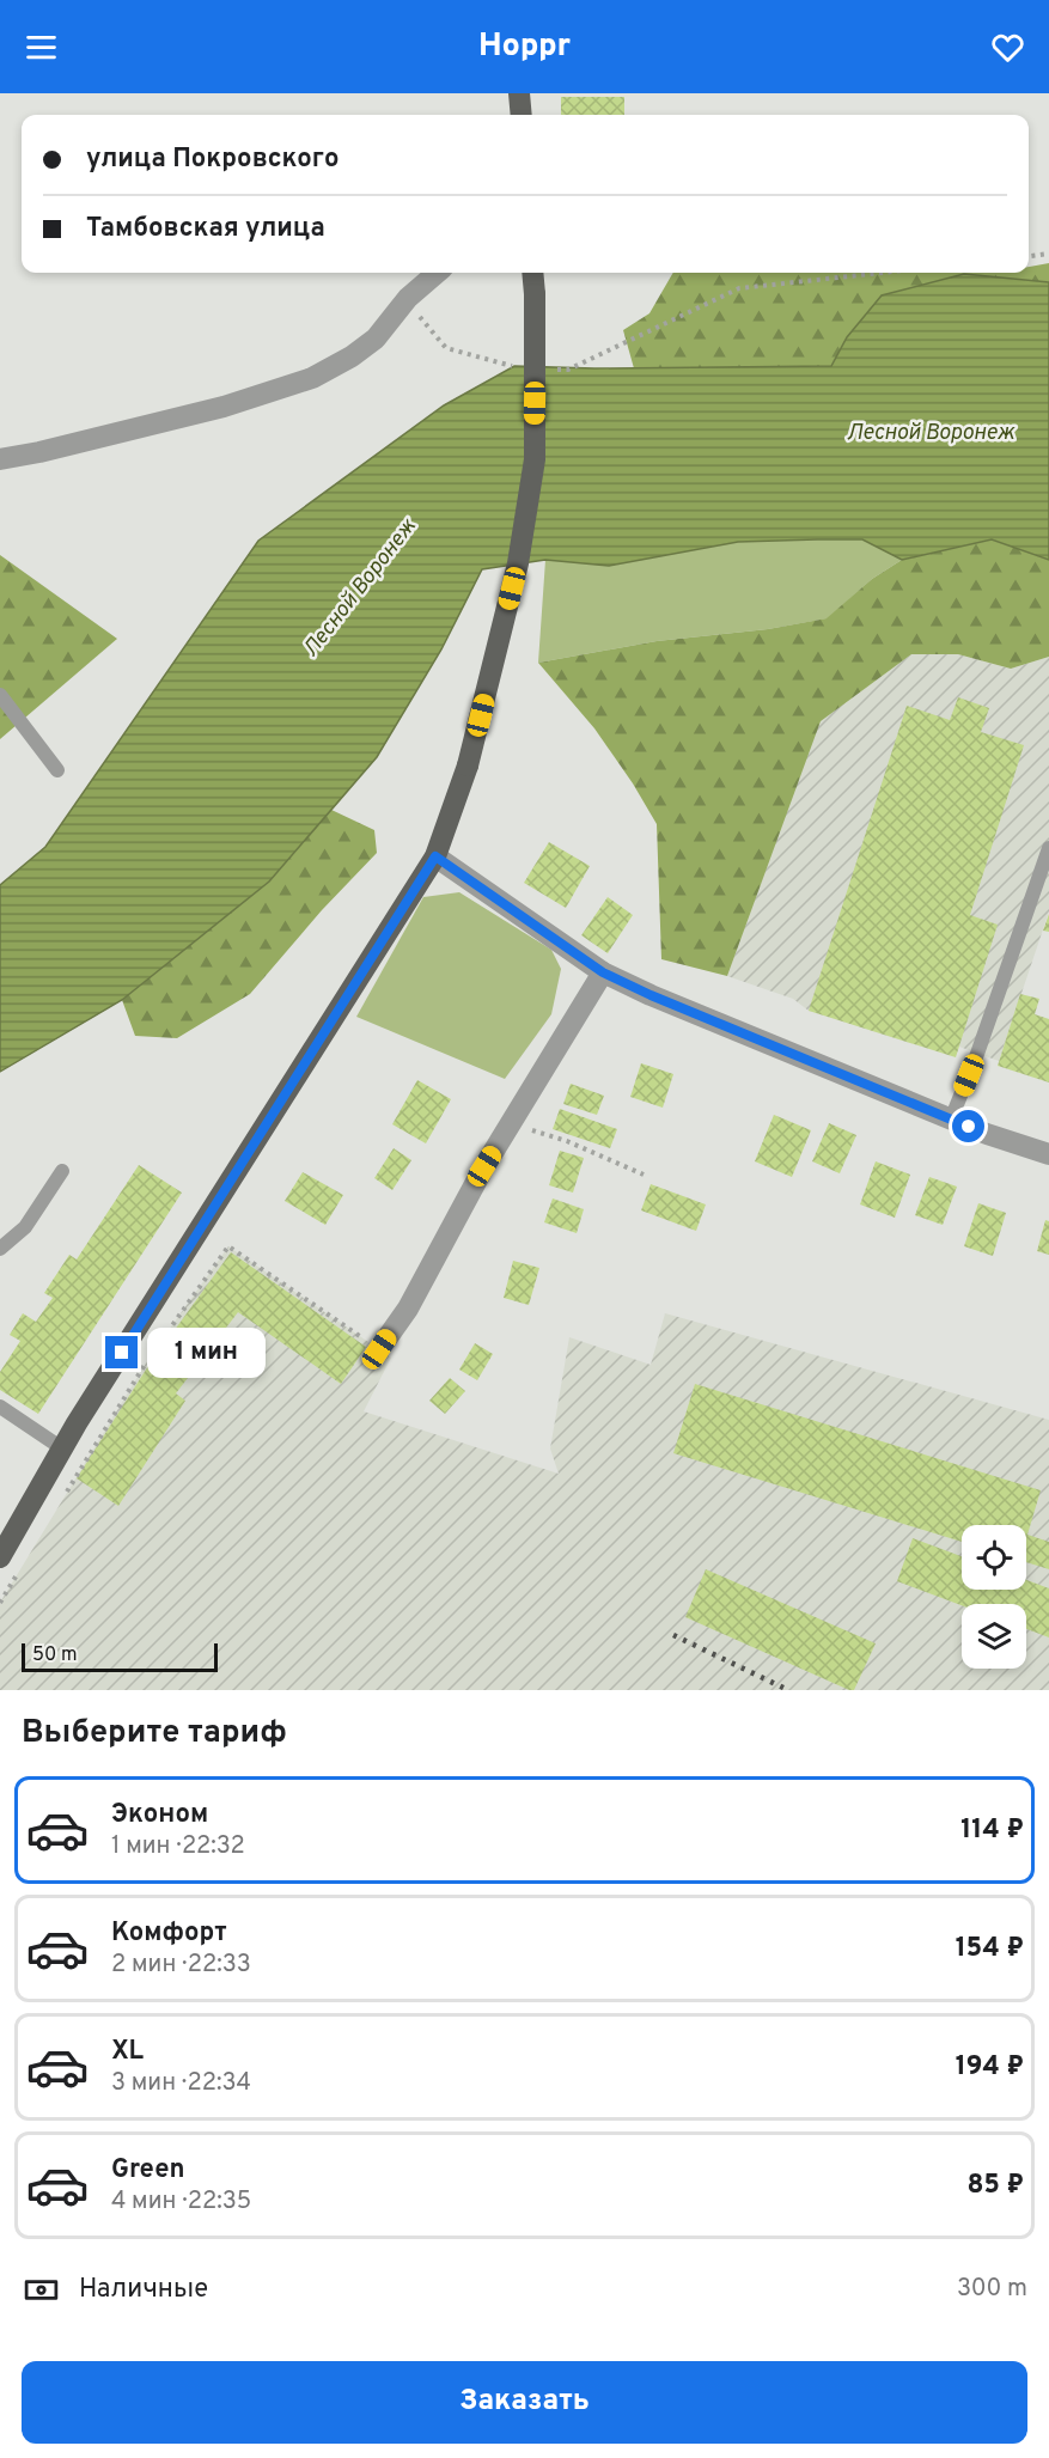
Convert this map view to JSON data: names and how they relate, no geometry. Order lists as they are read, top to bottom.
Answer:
{
  "water": ["Лесной Воронеж"],
  "scale_bar": "50 m",
  "page": {
    "header": "Hoppr",
    "banner": ["улица Покровского", "Тамбовская улица"],
    "bubble": "1 мин",
    "scale": "50 m",
    "heading": "Выберите тариф",
    "list": [
      {
        "name": "Эконом",
        "note": "1 мин · 22:32",
        "value": "114 ₽"
      },
      {
        "name": "Комфорт",
        "note": "2 мин · 22:33",
        "value": "154 ₽"
      },
      {
        "name": "XL",
        "note": "3 мин · 22:34",
        "value": "194 ₽"
      },
      {
        "name": "Green",
        "note": "4 мин · 22:35",
        "value": "85 ₽"
      }
    ],
    "pay": ["Наличные", "300 m"],
    "buttons": "Заказать"
  }
}
